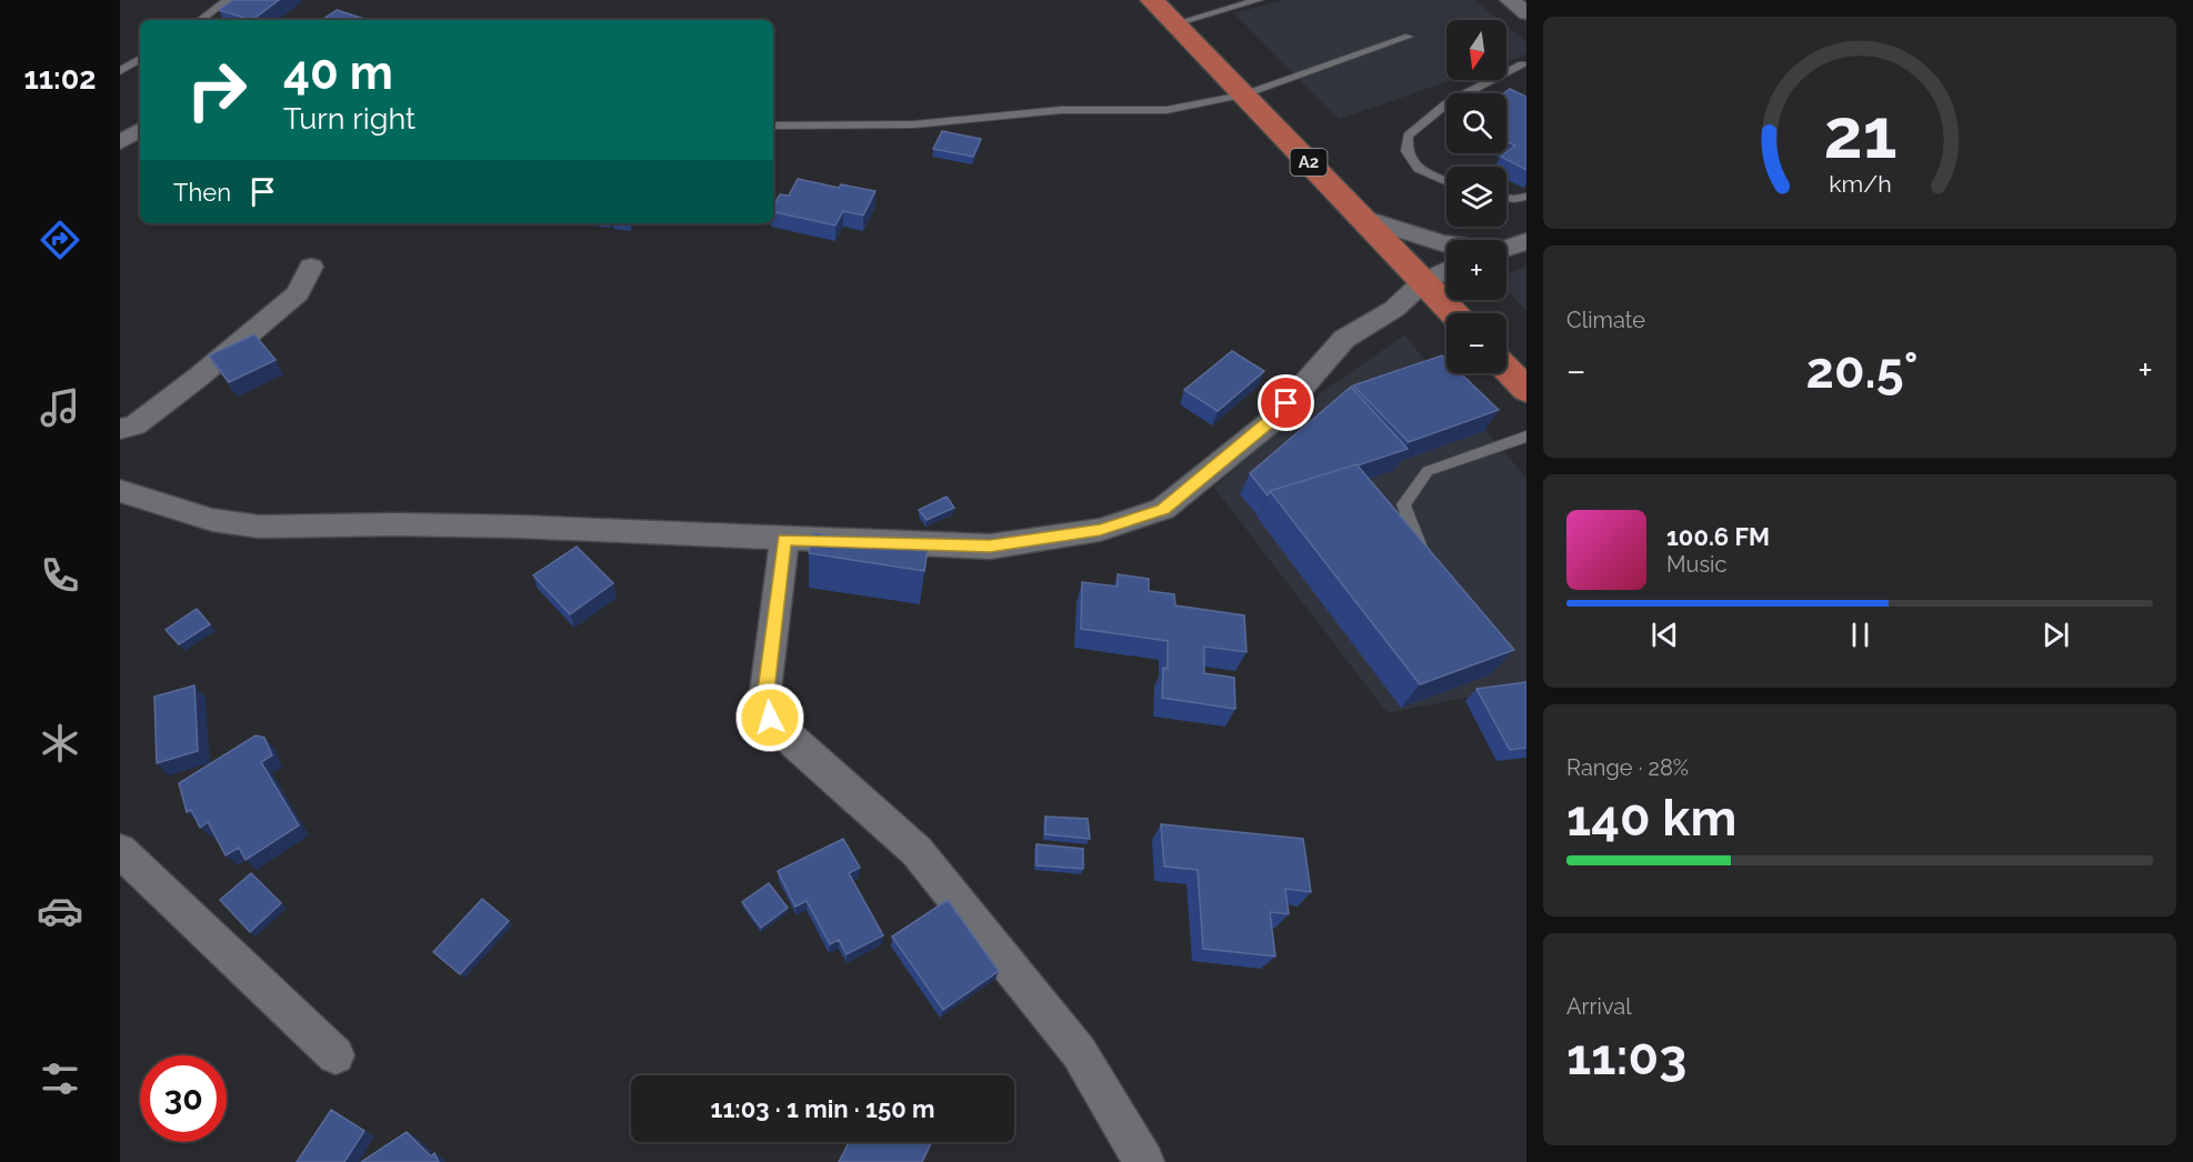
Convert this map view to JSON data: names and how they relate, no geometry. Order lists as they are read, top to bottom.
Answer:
{
  "streets": {
    "main road": ["A2"]
  },
  "north": "bottom",
  "page": {
    "tabs": "11:02",
    "map_buttons": ["+", "−"],
    "turn": ["40 m", "Turn right"],
    "then": "Then",
    "tile": [
      "Climate",
      ["Range · 28%", "140 km"],
      ["Arrival", "11:03"]
    ],
    "heat": ["−", "20.5°", "+"],
    "song": ["100.6 FM", "Music"],
    "limit": "30",
    "trip": "11:03 · 1 min · 150 m",
    "gauge": ["21", "km/h"]
  }
}
